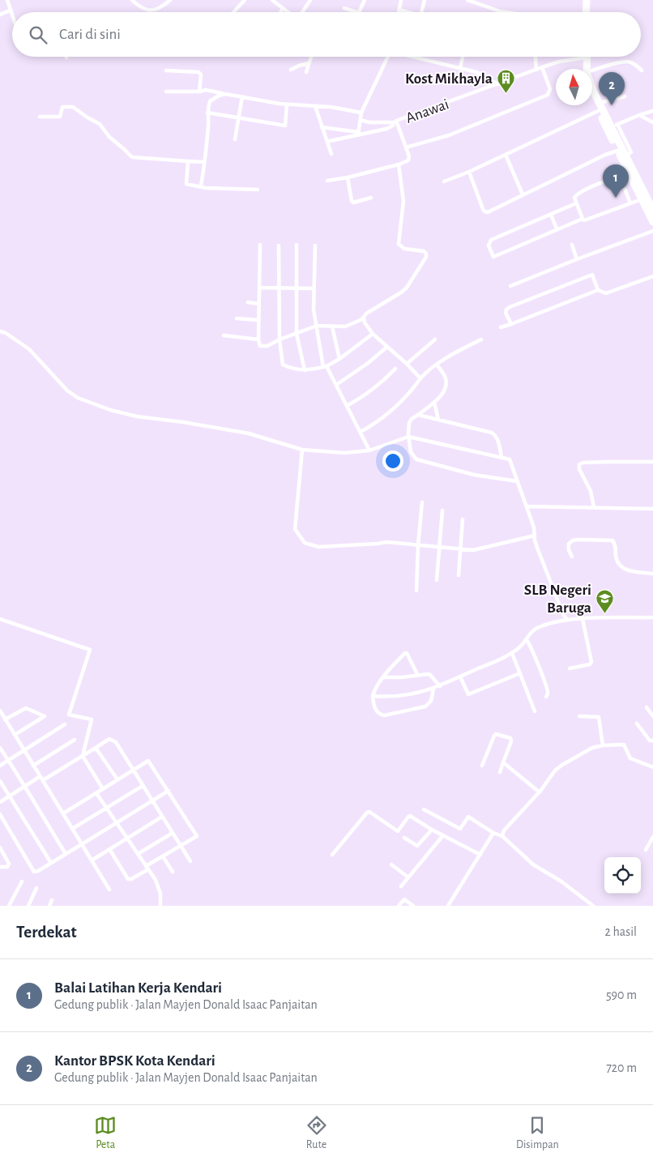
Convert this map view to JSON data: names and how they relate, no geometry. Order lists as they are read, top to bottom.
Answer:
{
  "streets": {
    "street": ["Anawai"]
  },
  "places": {
    "building": ["Kost Mikhayla"],
    "school or university": ["SLB Negeri Baruga"]
  },
  "north": "top",
  "page": {
    "search": "Cari di sini",
    "pins": ["2", "1"],
    "heading": ["Terdekat", "2 hasil"],
    "list": [
      {
        "mark": "1",
        "name": "Balai Latihan Kerja Kendari",
        "note": "Gedung publik · Jalan Mayjen Donald Isaac Panjaitan",
        "value": "590 m"
      },
      {
        "mark": "2",
        "name": "Kantor BPSK Kota Kendari",
        "note": "Gedung publik · Jalan Mayjen Donald Isaac Panjaitan",
        "value": "720 m"
      }
    ],
    "nav": ["Peta", "Rute", "Disimpan"]
  }
}
